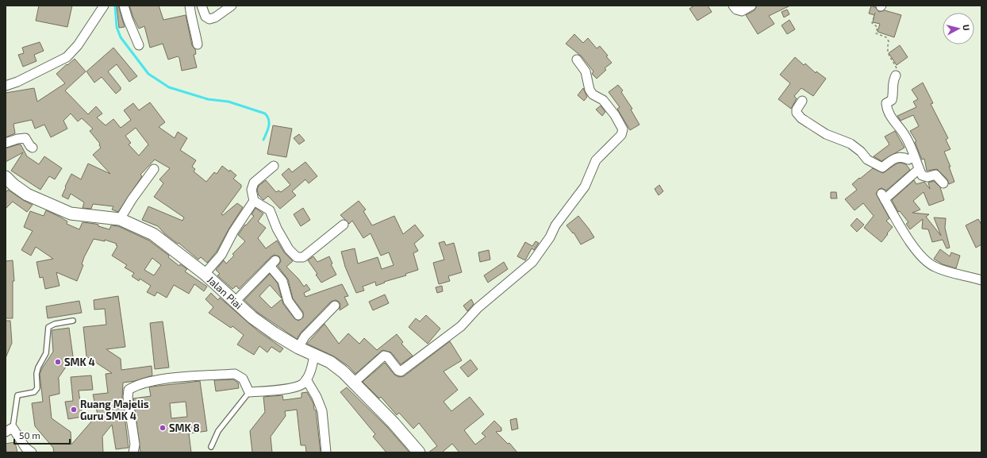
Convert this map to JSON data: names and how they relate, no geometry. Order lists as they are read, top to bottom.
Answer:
{
  "streets": {
    "street": ["Jalan Piai"]
  },
  "places": ["SMK 4", "Ruang Majelis Guru SMK 4", "SMK 8"],
  "scale_bar": "50 m",
  "north": "right"
}
